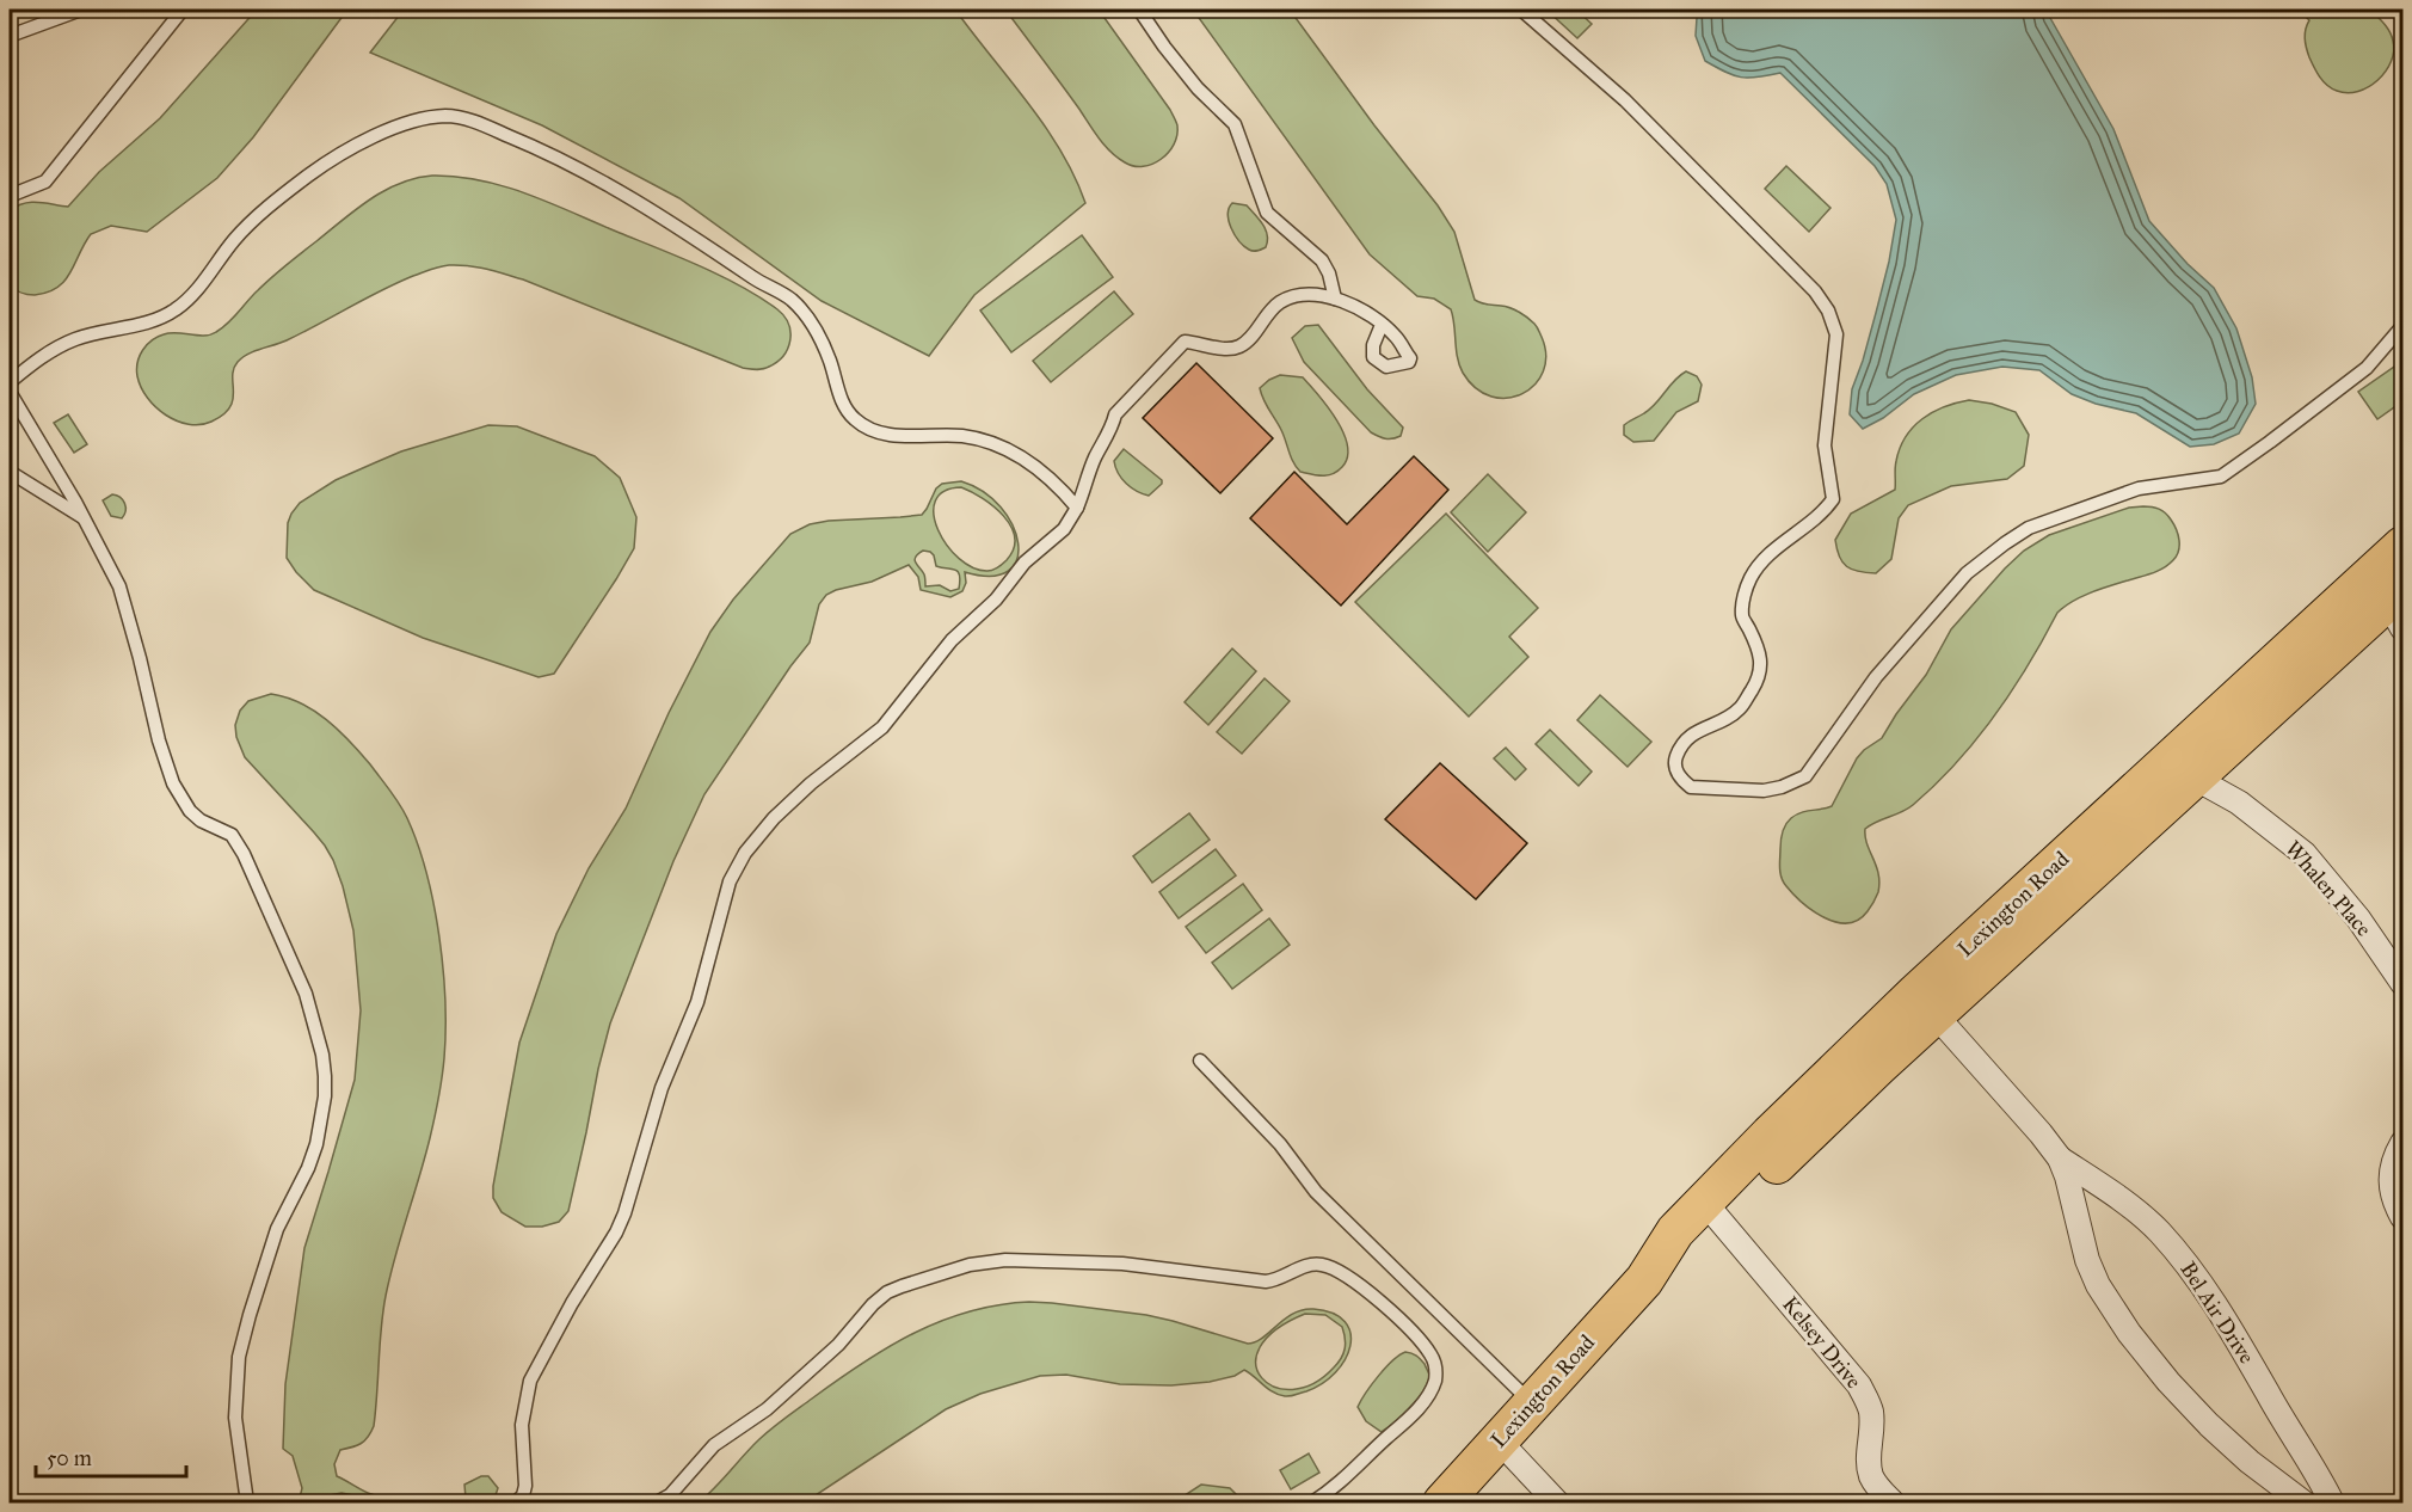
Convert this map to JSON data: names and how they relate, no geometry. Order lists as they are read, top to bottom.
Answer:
{
  "streets": {
    "main road": ["Lexington Road"],
    "street": ["Whalen Place", "Bel Air Drive", "Kelsey Drive"]
  },
  "crossings": [
    ["Whalen Place", "Lexington Road"],
    ["Lexington Road", "Bel Air Drive"],
    ["Lexington Road", "Kelsey Drive"]
  ],
  "scale_bar": "50 m"
}
